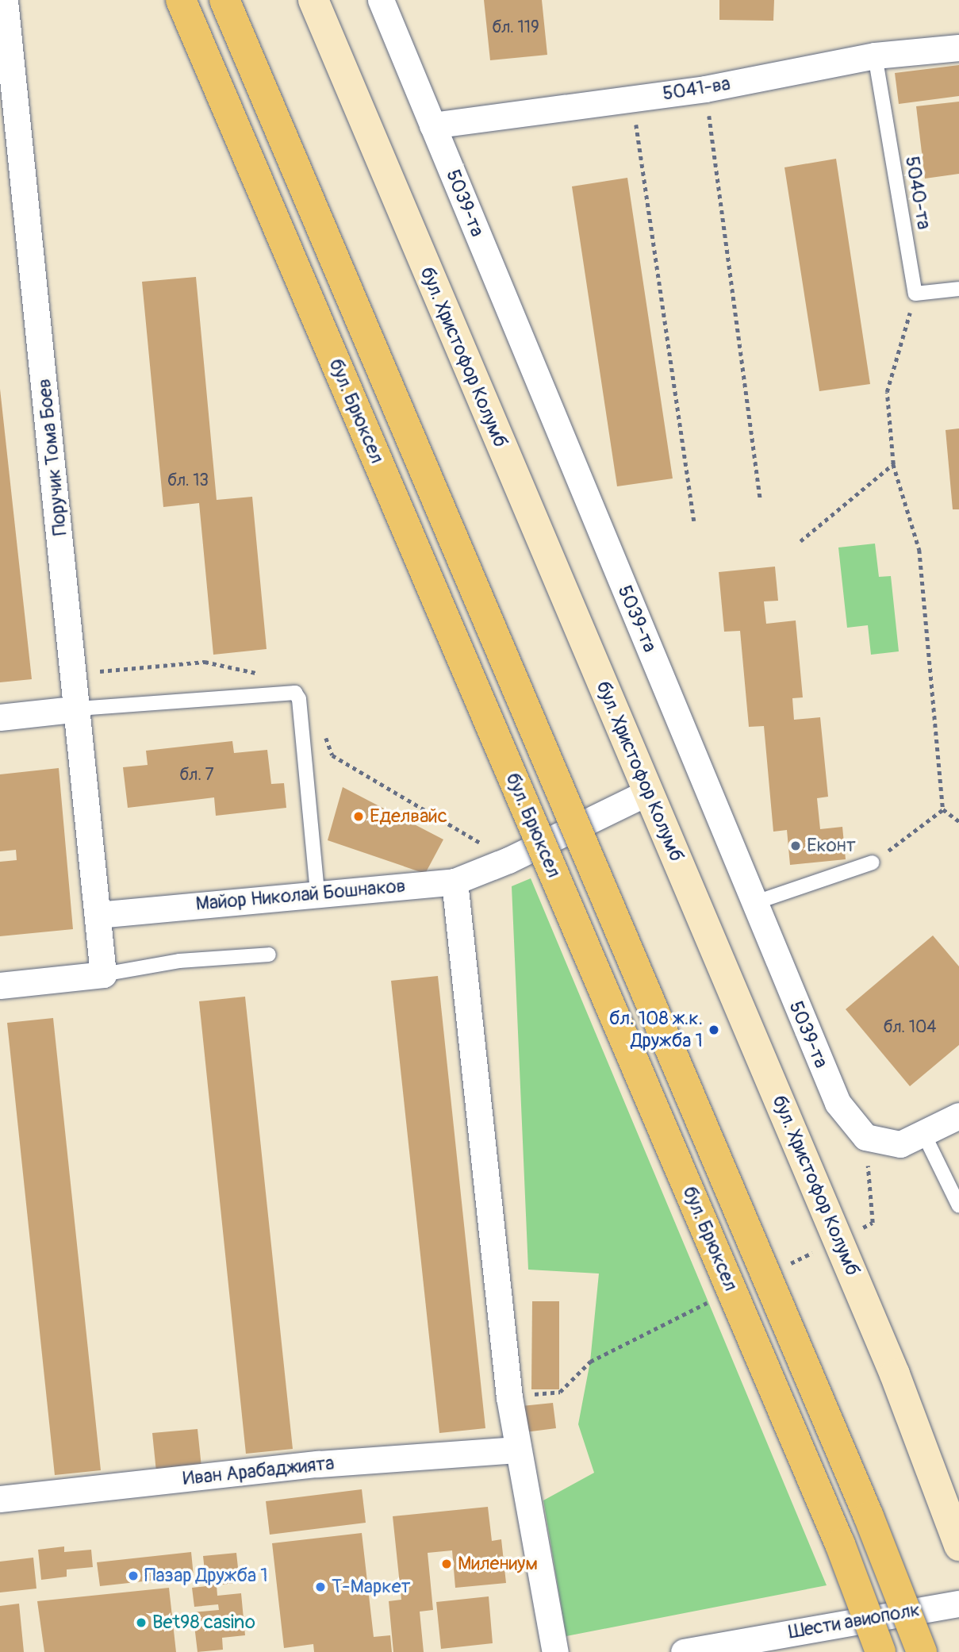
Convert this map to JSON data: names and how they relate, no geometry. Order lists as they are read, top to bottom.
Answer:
{
  "streets": {
    "main road": ["бул. Христофор Колумб", "бул. Брюксел"],
    "street": [
      "5041-ва",
      "5039-та",
      "Поручик Тома Боев",
      "Майор Николай Бошнаков",
      "Иван Арабаджията",
      "Шести авиополк"
    ],
    "lane": ["5040-та"]
  },
  "crossings": [
    ["5041-ва", "5040-та"],
    ["5041-ва", "5039-та"],
    ["бул. Христофор Колумб", "Майор Николай Бошнаков"],
    ["Поручик Тома Боев", "Майор Николай Бошнаков"]
  ],
  "places": [
    "Еделвайс",
    "Еконт",
    "бл. 108 ж.к. Дружба 1",
    "Милениум",
    "Пазар Дружба 1",
    "Т-Маркет",
    "Bet98 casino"
  ],
  "house_numbers": [
    "бл. 119",
    "бл. 13",
    "бл. 7",
    "бл. 104"
  ]
}
